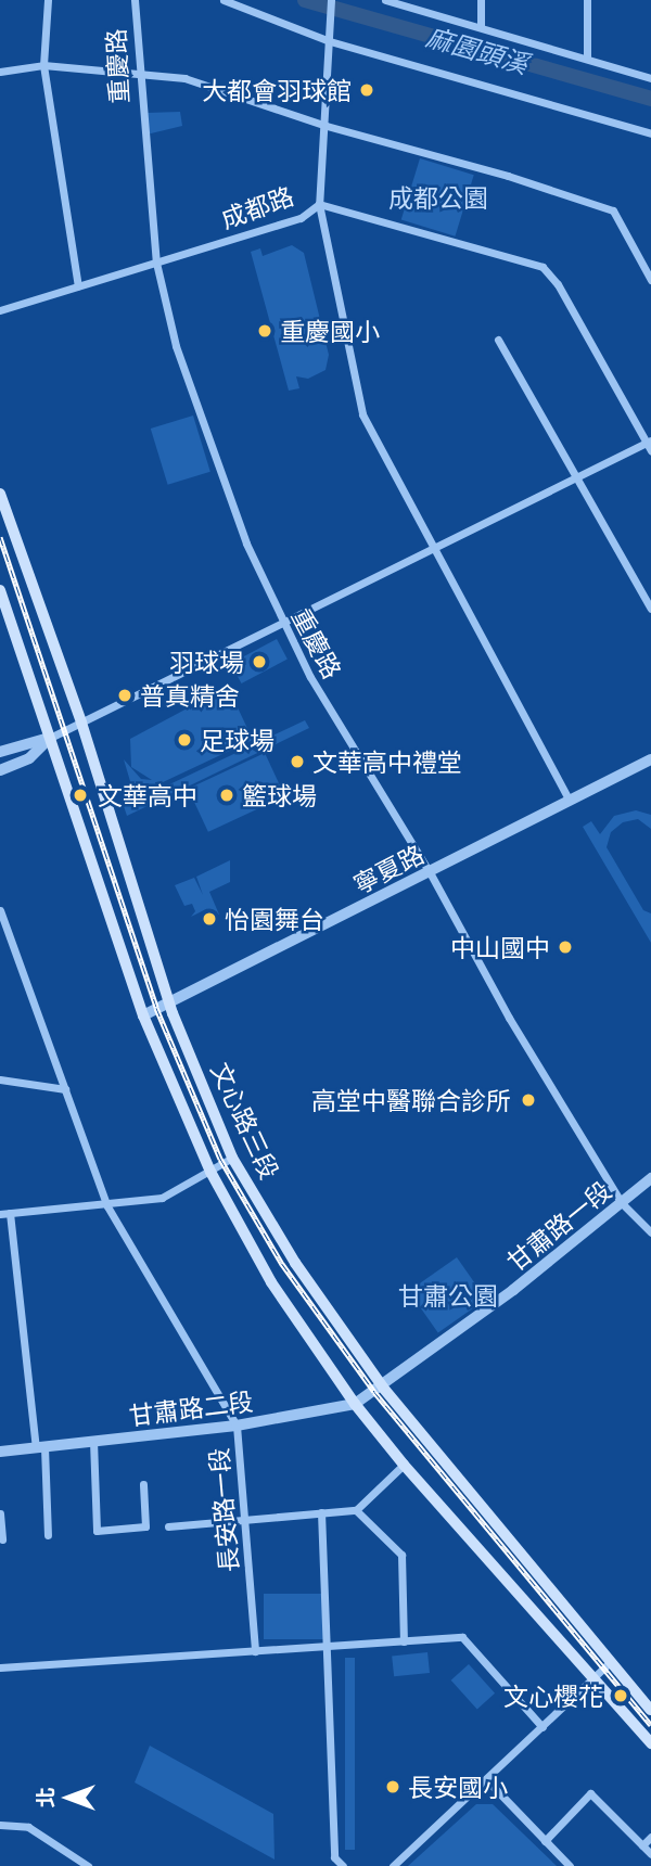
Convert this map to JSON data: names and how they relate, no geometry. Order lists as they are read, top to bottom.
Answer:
{
  "streets": {
    "main road": ["文心路三段"],
    "street": [
      "重慶路",
      "成都路",
      "寧夏路",
      "甘肅路一段",
      "甘肅路二段",
      "長安路一段"
    ]
  },
  "crossings": [
    ["重慶路", "成都路"],
    ["重慶路", "寧夏路"],
    ["重慶路", "甘肅路一段"],
    ["寧夏路", "文心路三段"],
    ["文心路三段", "甘肅路一段"],
    ["文心路三段", "甘肅路二段"],
    ["甘肅路一段", "甘肅路二段"],
    ["甘肅路二段", "長安路一段"]
  ],
  "water": ["麻園頭溪"],
  "parks": ["成都公園", "甘肅公園"],
  "places": [
    "大都會羽球館",
    "重慶國小",
    "羽球場",
    "普真精舍",
    "足球場",
    "文華高中禮堂",
    "文華高中",
    "籃球場",
    "怡園舞台",
    "中山國中",
    "高堂中醫聯合診所",
    "文心櫻花",
    "長安國小"
  ],
  "north": "left"
}
